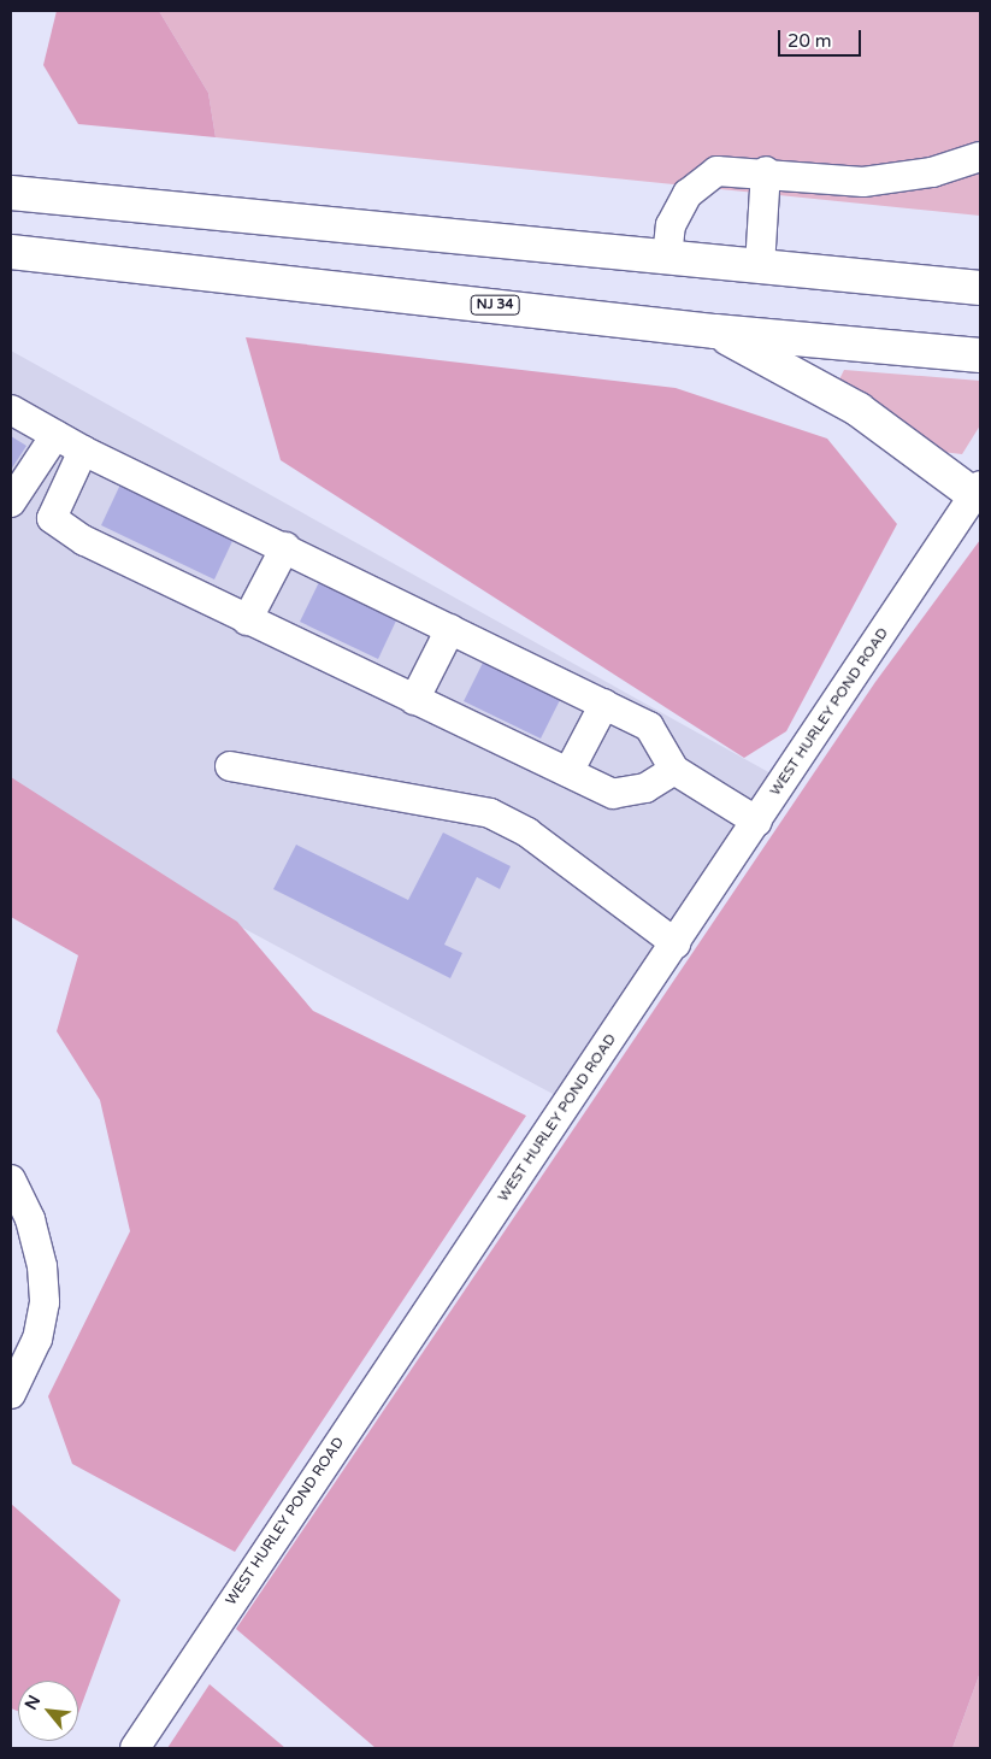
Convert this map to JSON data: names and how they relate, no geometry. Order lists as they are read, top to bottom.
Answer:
{
  "streets": {
    "highway": ["NJ 34"],
    "street": ["WEST HURLEY POND ROAD"]
  },
  "scale_bar": "20 m",
  "north": "top left"
}
